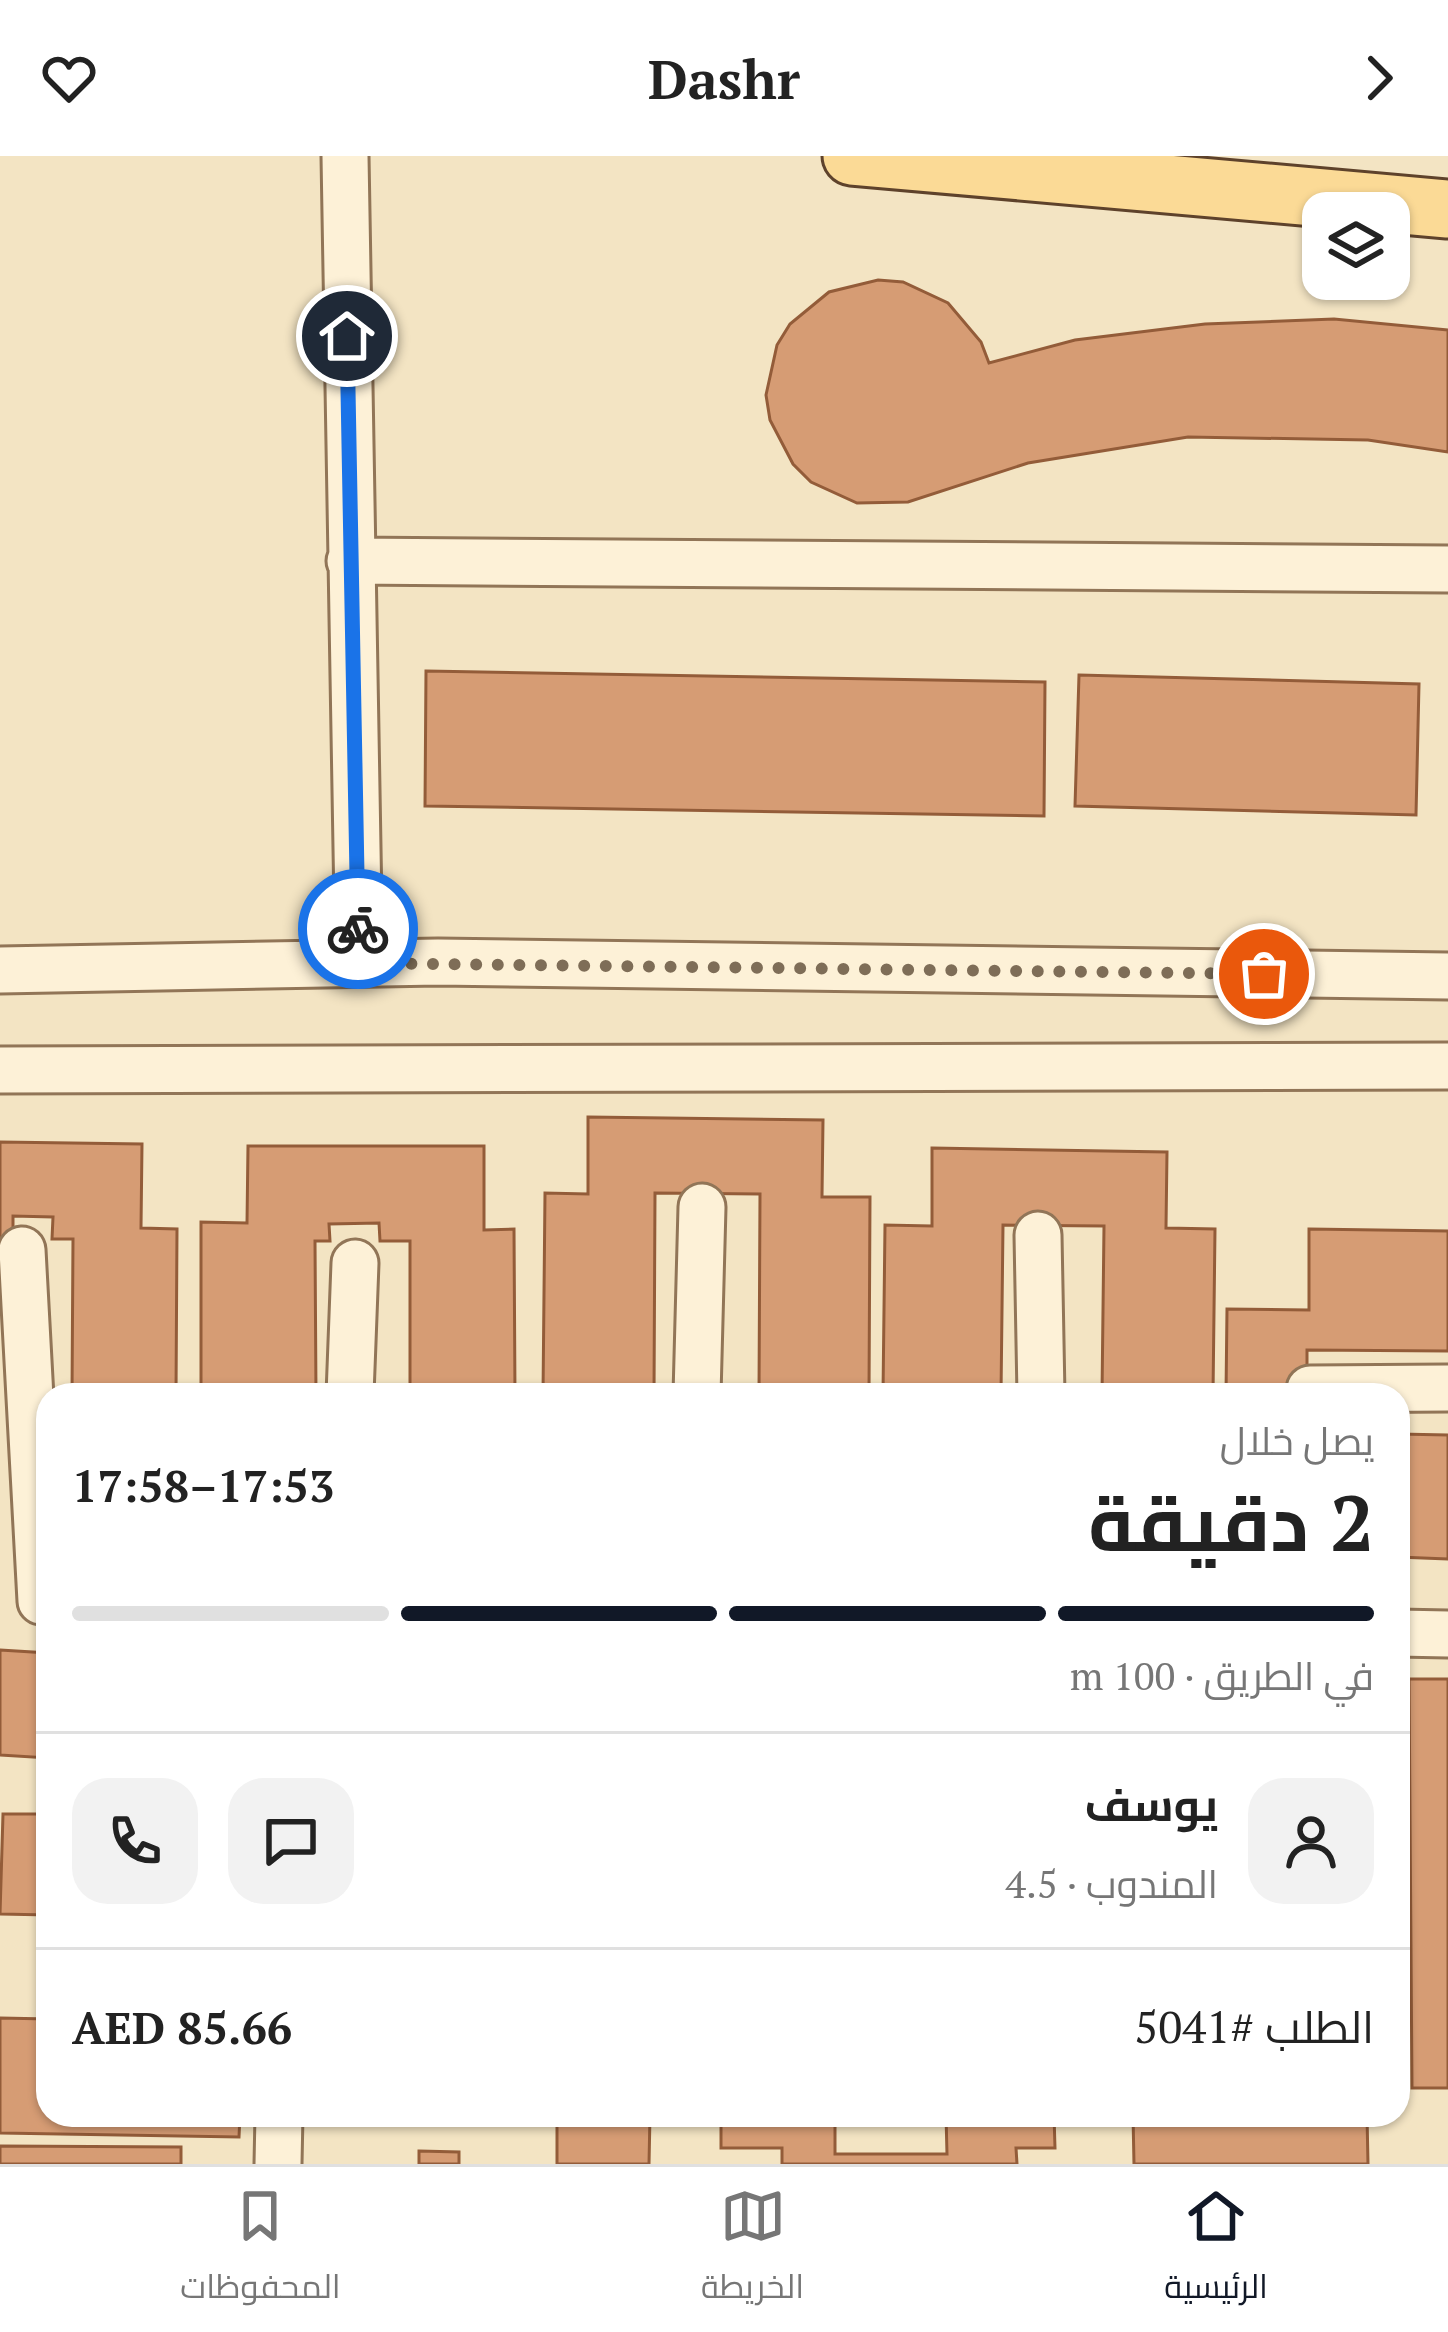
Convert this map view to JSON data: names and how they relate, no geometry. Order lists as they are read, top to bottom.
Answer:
{
  "page": {
    "header": "Dashr",
    "heading": ["2 دقيقة", "يصل خلال", "17:53–17:58"],
    "panel": [
      "يوسف",
      "المندوب · 4.5",
      "الطلب #5041",
      "AED 85.66"
    ],
    "bar": "في الطريق · 100 m",
    "tabs": ["الرئيسية", "الخريطة", "المحفوظات"]
  }
}
